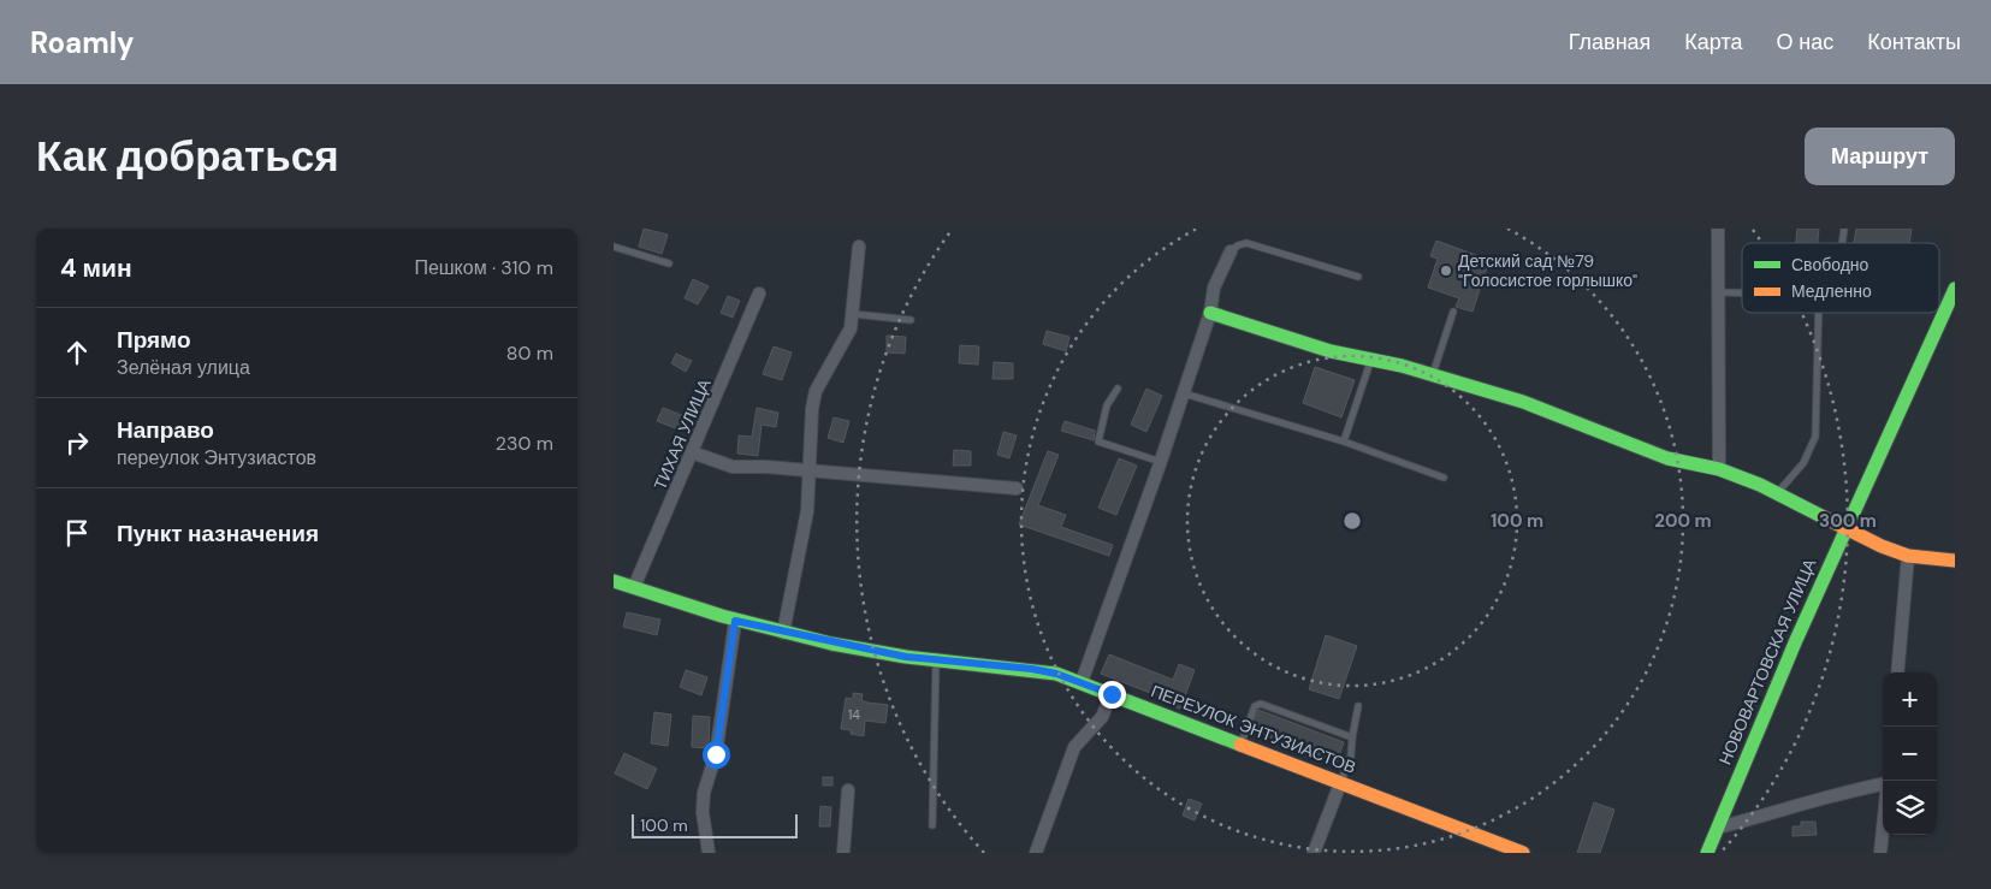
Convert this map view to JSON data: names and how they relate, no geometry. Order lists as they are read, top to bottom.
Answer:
{
  "streets": {
    "main road": ["НОВОВАРТОВСКАЯ УЛИЦА", "ПЕРЕУЛОК ЭНТУЗИАСТОВ"],
    "street": ["ТИХАЯ УЛИЦА"]
  },
  "crossings": [
    ["ТИХАЯ УЛИЦА", "ПЕРЕУЛОК ЭНТУЗИАСТОВ"]
  ],
  "places": ["Детский сад №79 \"Голосистое горлышко\""],
  "house_numbers": ["14"],
  "legend": ["Свободно", "Медленно"],
  "scale_bar": "100 m",
  "page": {
    "header": "Roamly",
    "nav": [
      "Главная",
      "Карта",
      "О нас",
      "Контакты"
    ],
    "buttons": "Маршрут",
    "title": "Как добраться",
    "heading": ["4 мин", "Пешком · 310 m"],
    "list": [
      ["Прямо", "Зелёная улица", "80 m"],
      ["Направо", "переулок Энтузиастов", "230 m"],
      "Пункт назначения"
    ],
    "map_buttons": ["+", "−"],
    "scale": "100 m"
  },
  "rings": ["100 m", "200 m", "300 m"]
}
